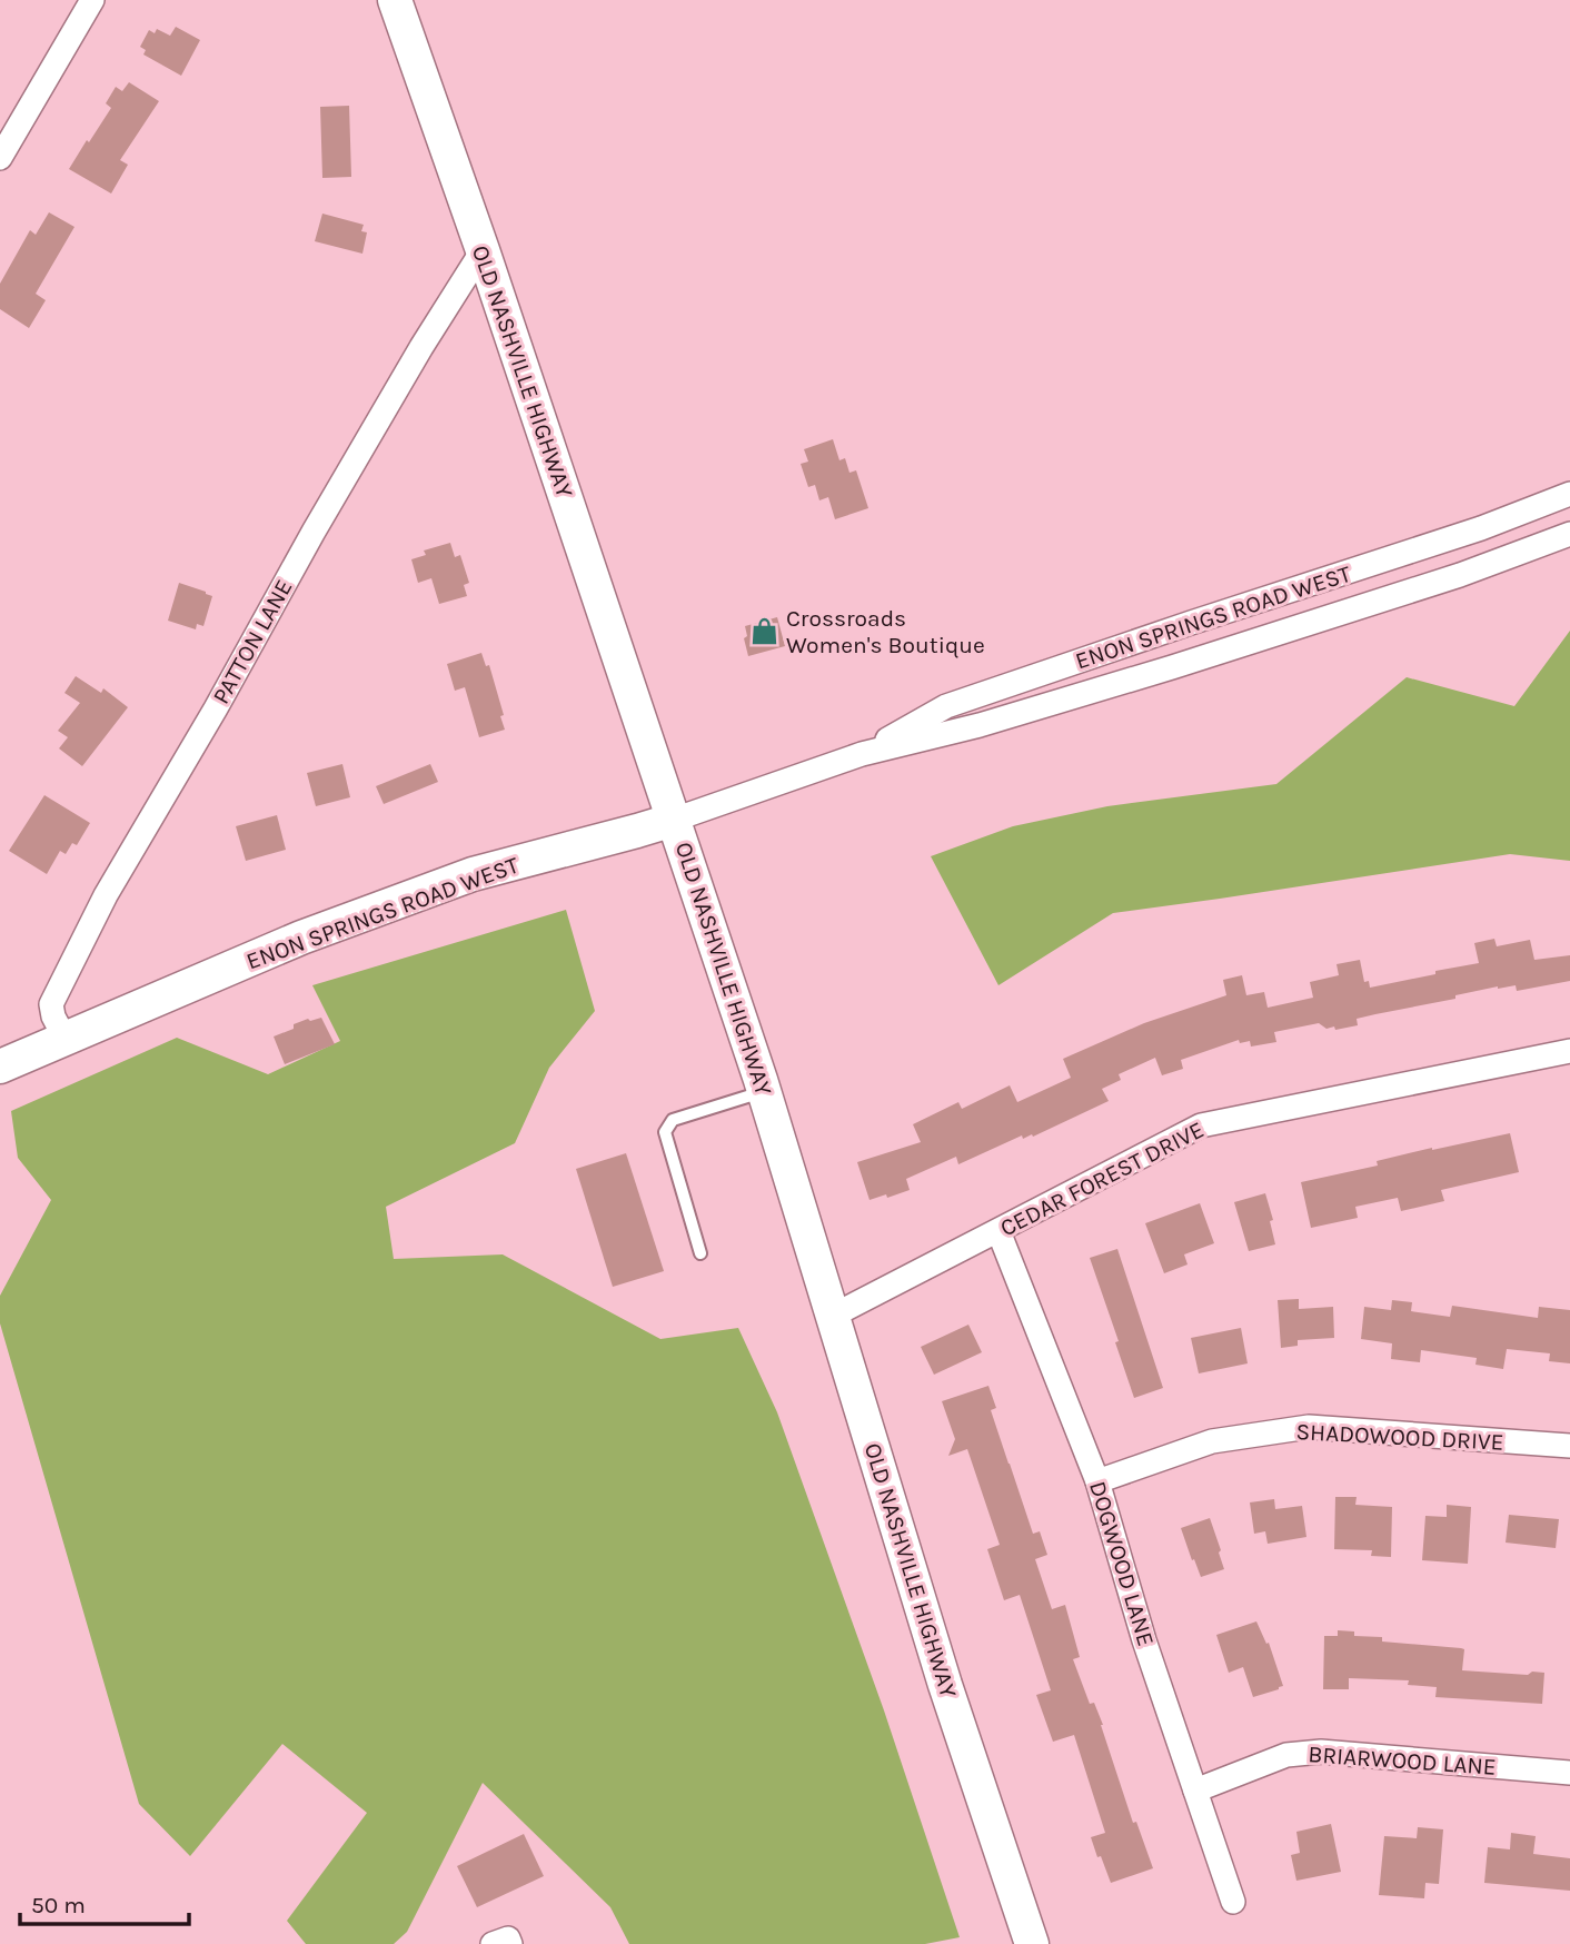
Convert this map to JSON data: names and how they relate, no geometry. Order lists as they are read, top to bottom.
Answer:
{
  "streets": {
    "main road": ["OLD NASHVILLE HIGHWAY", "ENON SPRINGS ROAD WEST"],
    "street": [
      "PATTON LANE",
      "CEDAR FOREST DRIVE",
      "SHADOWOOD DRIVE",
      "DOGWOOD LANE",
      "BRIARWOOD LANE"
    ]
  },
  "crossings": [
    ["OLD NASHVILLE HIGHWAY", "ENON SPRINGS ROAD WEST"],
    ["OLD NASHVILLE HIGHWAY", "PATTON LANE"],
    ["OLD NASHVILLE HIGHWAY", "CEDAR FOREST DRIVE"],
    ["ENON SPRINGS ROAD WEST", "PATTON LANE"],
    ["CEDAR FOREST DRIVE", "DOGWOOD LANE"],
    ["SHADOWOOD DRIVE", "DOGWOOD LANE"],
    ["DOGWOOD LANE", "BRIARWOOD LANE"]
  ],
  "places": {
    "shop": ["Crossroads Women's Boutique"]
  },
  "scale_bar": "50 m"
}
